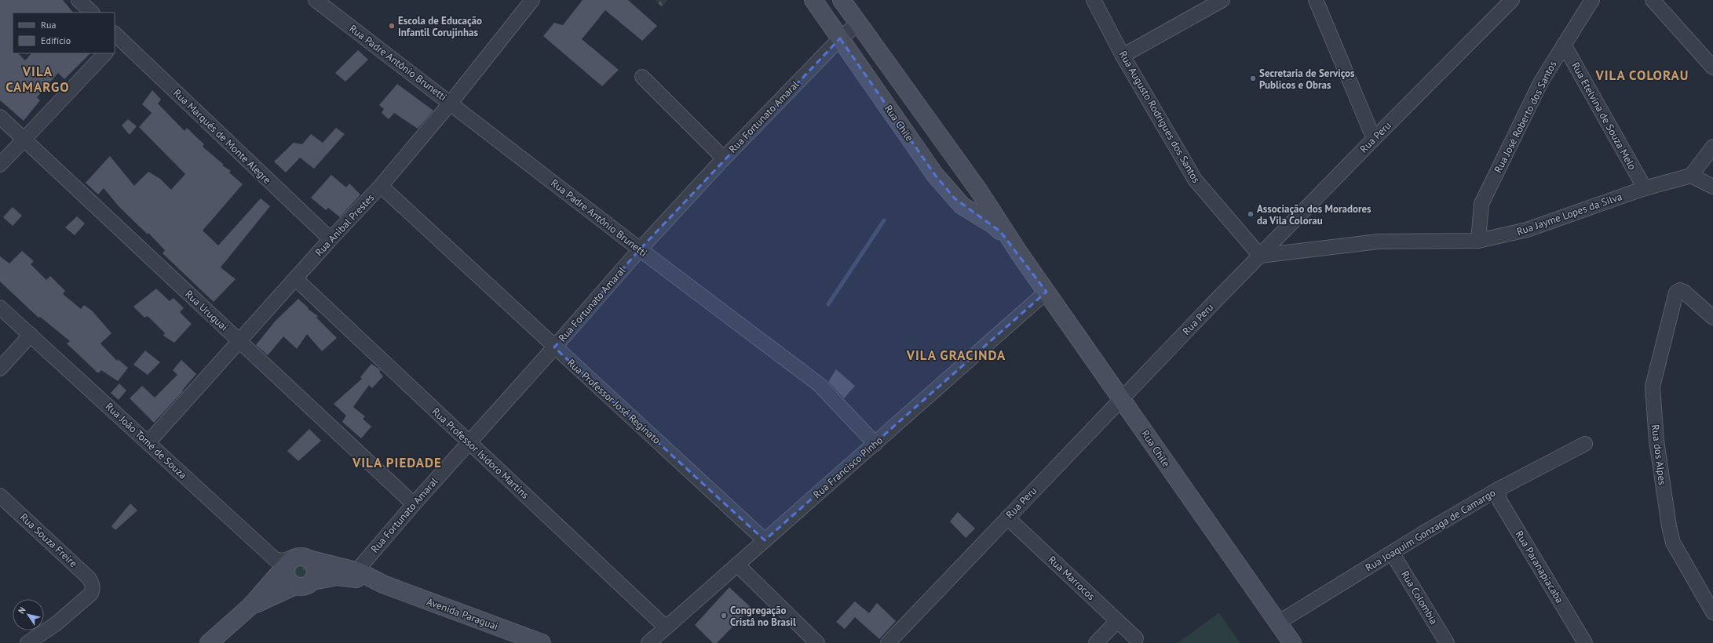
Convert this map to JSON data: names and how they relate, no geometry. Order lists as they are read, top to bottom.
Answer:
{
  "streets": {
    "main road": ["Rua Chile", "Avenida Paraguai"],
    "street": [
      "Rua Padre Antônio Brunetti",
      "Rua Etelvina de Souza Melo",
      "Rua Fortunato Amaral",
      "Rua Augusto Rodrigues dos Santos",
      "Rua José Roberto dos Santos",
      "Rua Marqués de Monte Alegre",
      "Rua Peru",
      "Rua Jayme Lopes da Silva",
      "Rua Anibal Prestes",
      "Rua Uruguai",
      "Rua Professor José Reginato",
      "Rua João Tomé de Souza",
      "Rua Professor Isidoro Martins",
      "Rua dos Alpes",
      "Rua Francisco Pinho",
      "Rua Joaquim Gonzaga de Camargo",
      "Rua Souza Freire",
      "Rua Paranapiacaba",
      "Rua Marrocos",
      "Rua Colombia"
    ]
  },
  "crossings": [
    ["Rua Padre Antônio Brunetti", "Rua Fortunato Amaral"],
    ["Rua Padre Antônio Brunetti", "Rua Anibal Prestes"],
    ["Rua Padre Antônio Brunetti", "Rua Francisco Pinho"],
    ["Rua Etelvina de Souza Melo", "Rua José Roberto dos Santos"],
    ["Rua Etelvina de Souza Melo", "Rua Jayme Lopes da Silva"],
    ["Rua Fortunato Amaral", "Rua Chile"],
    ["Rua Fortunato Amaral", "Rua Uruguai"],
    ["Rua Fortunato Amaral", "Rua Professor José Reginato"],
    ["Rua Fortunato Amaral", "Rua Professor Isidoro Martins"],
    ["Rua Fortunato Amaral", "Avenida Paraguai"],
    ["Rua Augusto Rodrigues dos Santos", "Rua Peru"],
    ["Rua Augusto Rodrigues dos Santos", "Rua Jayme Lopes da Silva"],
    ["Rua José Roberto dos Santos", "Rua Jayme Lopes da Silva"],
    ["Rua Chile", "Rua Peru"],
    ["Rua Chile", "Rua Francisco Pinho"],
    ["Rua Chile", "Rua Joaquim Gonzaga de Camargo"],
    ["Rua Marqués de Monte Alegre", "Rua Anibal Prestes"],
    ["Rua Peru", "Rua Jayme Lopes da Silva"],
    ["Rua Peru", "Rua Marrocos"],
    ["Rua Anibal Prestes", "Rua Uruguai"],
    ["Rua Anibal Prestes", "Rua Professor José Reginato"],
    ["Rua Anibal Prestes", "Rua João Tomé de Souza"],
    ["Rua Anibal Prestes", "Rua Professor Isidoro Martins"],
    ["Rua Professor José Reginato", "Rua Francisco Pinho"],
    ["Rua João Tomé de Souza", "Avenida Paraguai"],
    ["Rua Professor Isidoro Martins", "Rua Francisco Pinho"],
    ["Rua Joaquim Gonzaga de Camargo", "Rua Paranapiacaba"],
    ["Rua Joaquim Gonzaga de Camargo", "Rua Colombia"]
  ],
  "districts": [
    "VILA CAMARGO",
    "VILA COLORAU",
    "VILA GRACINDA",
    "VILA PIEDADE"
  ],
  "places": [
    "Escola de Educação Infantil Corujinhas",
    "Secretaria de Serviços Publicos e Obras",
    "Associação dos Moradores da Vila Colorau",
    "Congregação Cristâ no Brasil"
  ],
  "legend": ["Rua", "Edifício"],
  "north": "top left"
}
